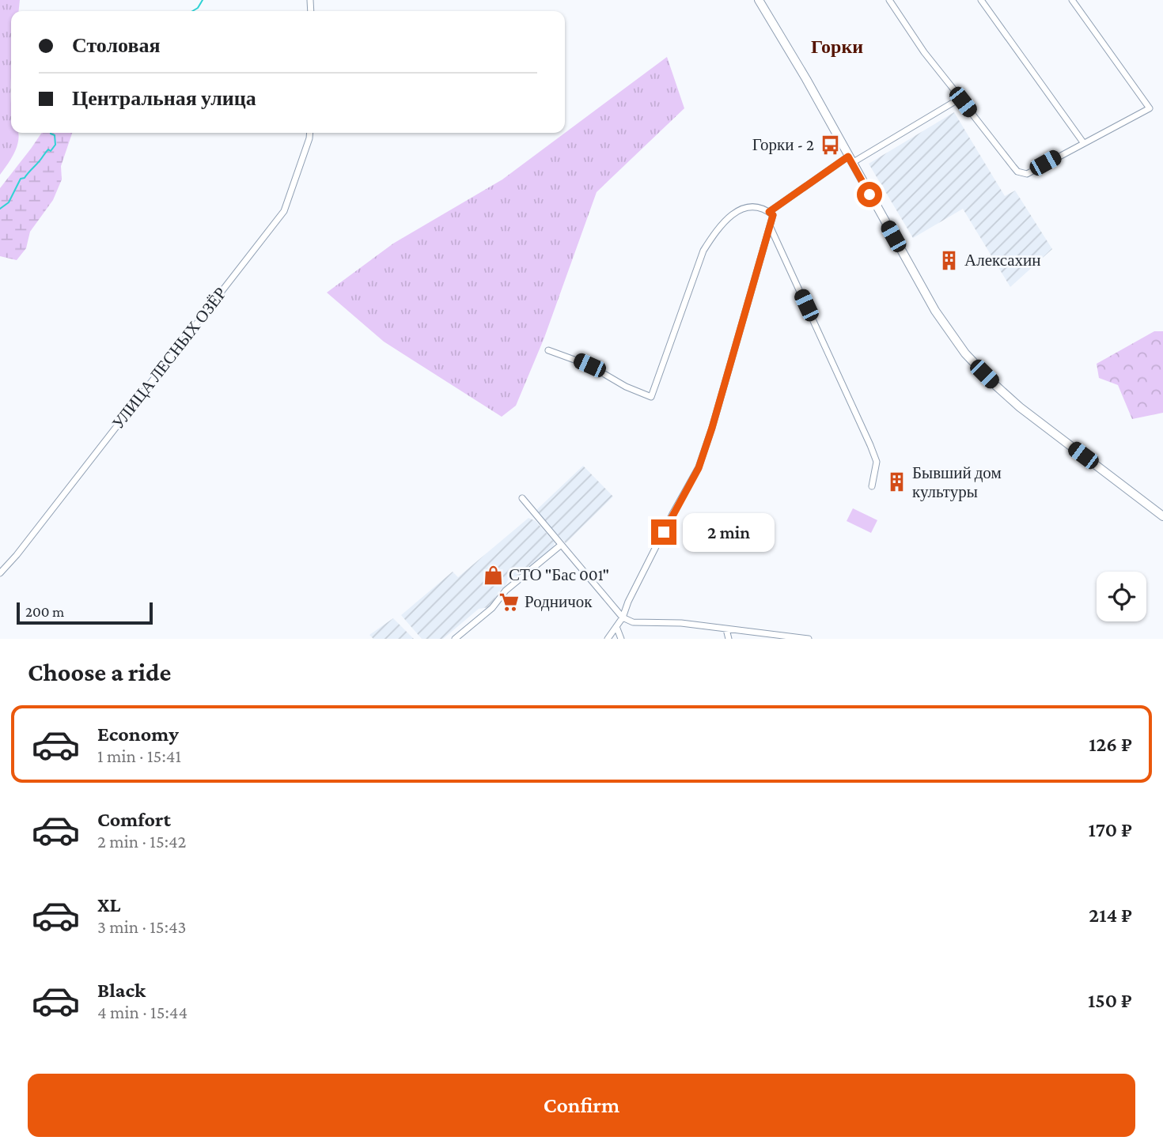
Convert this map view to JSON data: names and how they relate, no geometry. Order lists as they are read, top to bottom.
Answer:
{
  "streets": {
    "street": ["УЛИЦА ЛЕСНЫХ ОЗЁР"]
  },
  "districts": ["Горки"],
  "places": {
    "bus stop": ["Горки - 2"],
    "building": ["Алексахин", "Бывший дом культуры"],
    "shop": ["СТО \"Бас 001\""],
    "supermarket": ["Родничок"]
  },
  "scale_bar": "200 m",
  "page": {
    "banner": ["Столовая", "Центральная улица"],
    "bubble": "2 min",
    "scale": "200 m",
    "heading": "Choose a ride",
    "list": [
      {
        "name": "Economy",
        "note": "1 min · 15:41",
        "value": "126 ₽"
      },
      {
        "name": "Comfort",
        "note": "2 min · 15:42",
        "value": "170 ₽"
      },
      {
        "name": "XL",
        "note": "3 min · 15:43",
        "value": "214 ₽"
      },
      {
        "name": "Black",
        "note": "4 min · 15:44",
        "value": "150 ₽"
      }
    ],
    "buttons": "Confirm"
  }
}
